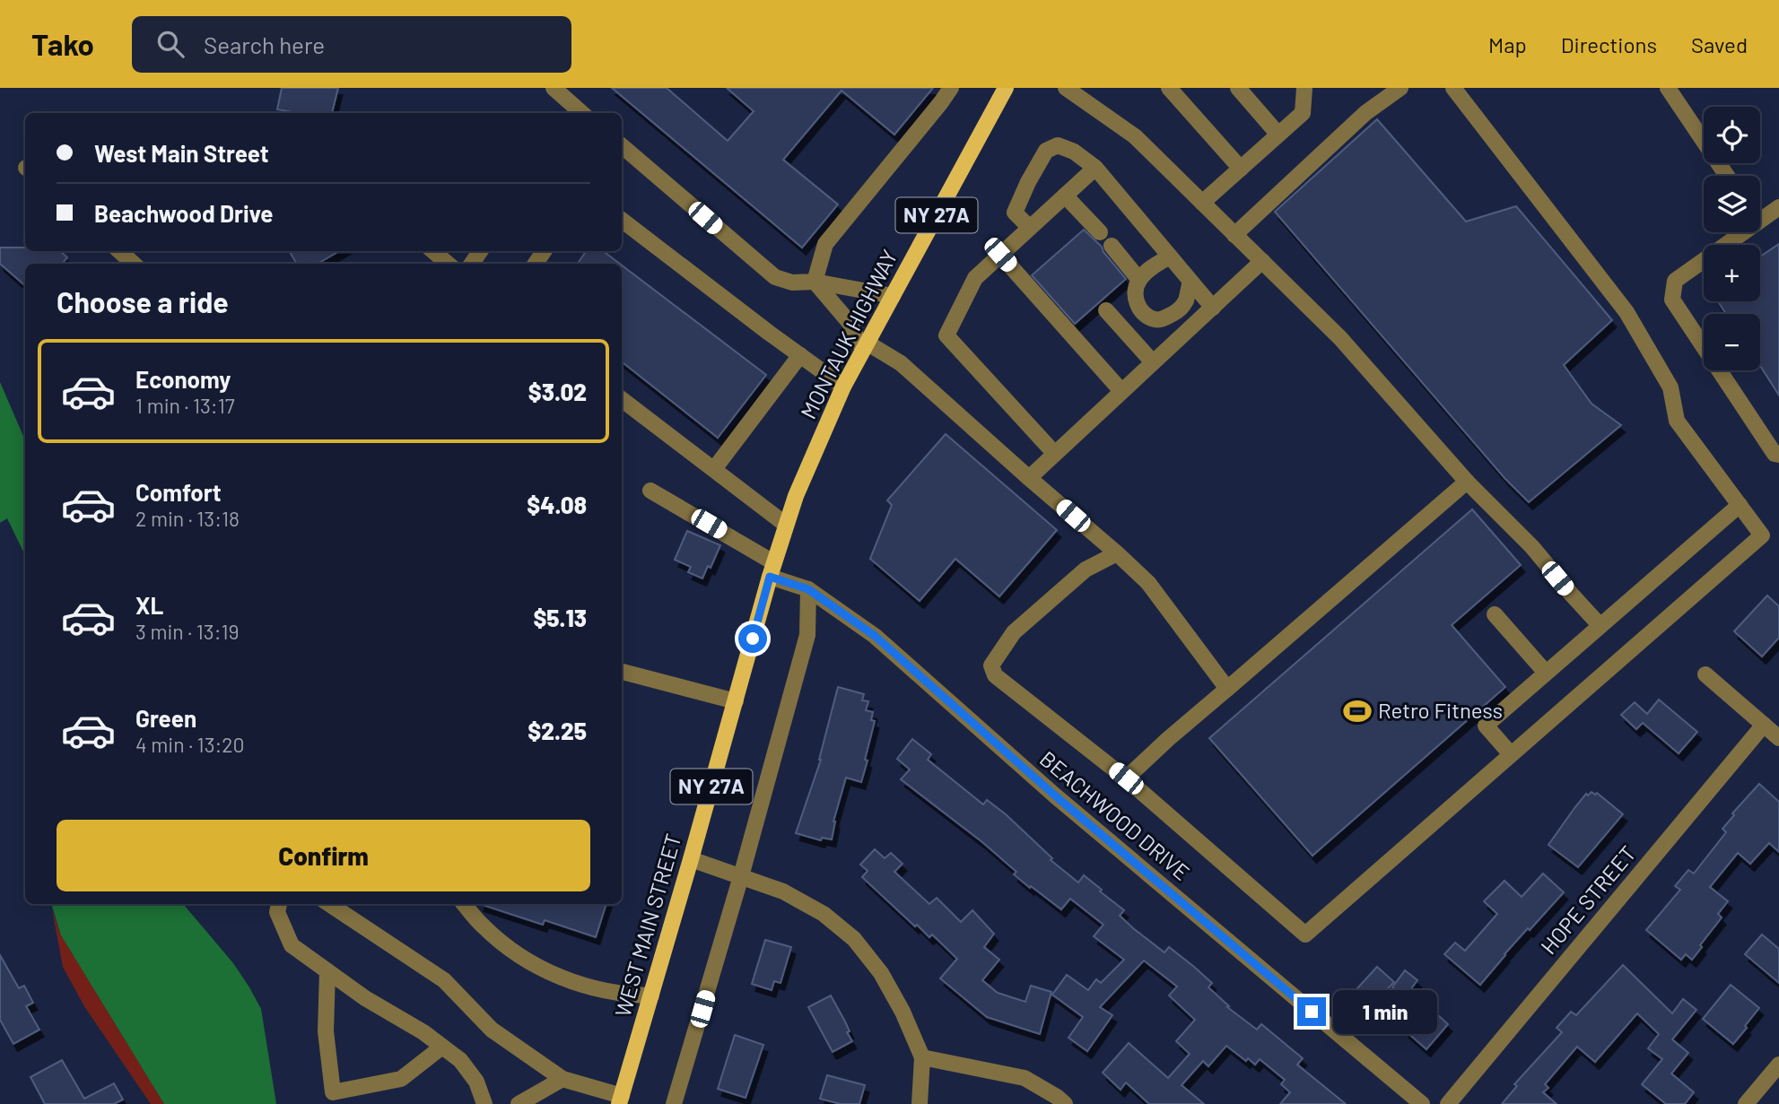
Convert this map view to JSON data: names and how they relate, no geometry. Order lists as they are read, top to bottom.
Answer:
{
  "streets": {
    "main road": ["NY 27A", "MONTAUK HIGHWAY", "WEST MAIN STREET"],
    "street": ["BEACHWOOD DRIVE", "HOPE STREET"]
  },
  "crossings": [
    ["MONTAUK HIGHWAY", "BEACHWOOD DRIVE"],
    ["MONTAUK HIGHWAY", "WEST MAIN STREET"],
    ["BEACHWOOD DRIVE", "WEST MAIN STREET"]
  ],
  "places": {
    "sports": ["Retro Fitness"]
  },
  "page": {
    "header": "Tako",
    "search": "Search here",
    "nav": ["Map", "Directions", "Saved"],
    "map_buttons": ["+", "−"],
    "banner": ["West Main Street", "Beachwood Drive"],
    "heading": "Choose a ride",
    "list": [
      {
        "name": "Economy",
        "note": "1 min · 13:17",
        "value": "$3.02"
      },
      {
        "name": "Comfort",
        "note": "2 min · 13:18",
        "value": "$4.08"
      },
      {
        "name": "XL",
        "note": "3 min · 13:19",
        "value": "$5.13"
      },
      {
        "name": "Green",
        "note": "4 min · 13:20",
        "value": "$2.25"
      }
    ],
    "buttons": "Confirm",
    "bubble": "1 min"
  }
}
